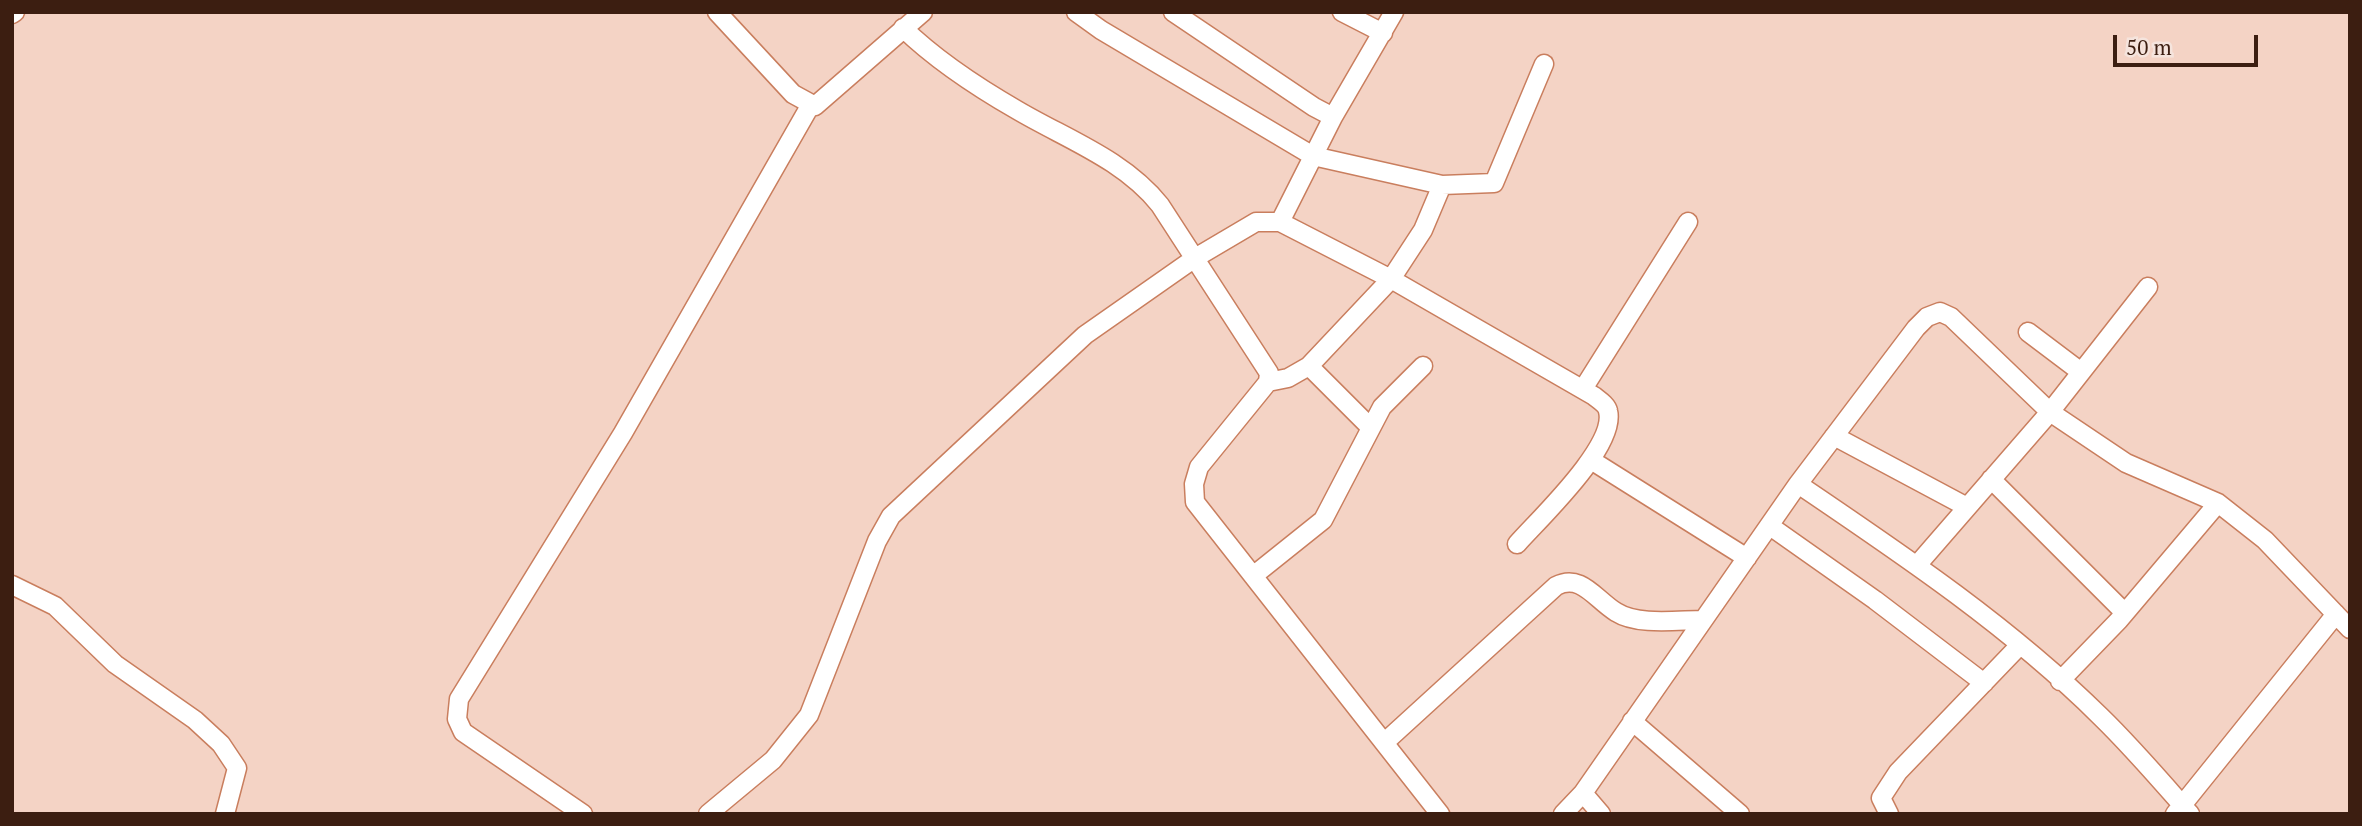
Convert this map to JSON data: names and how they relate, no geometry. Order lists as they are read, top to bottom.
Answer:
{
  "scale_bar": "50 m"
}
